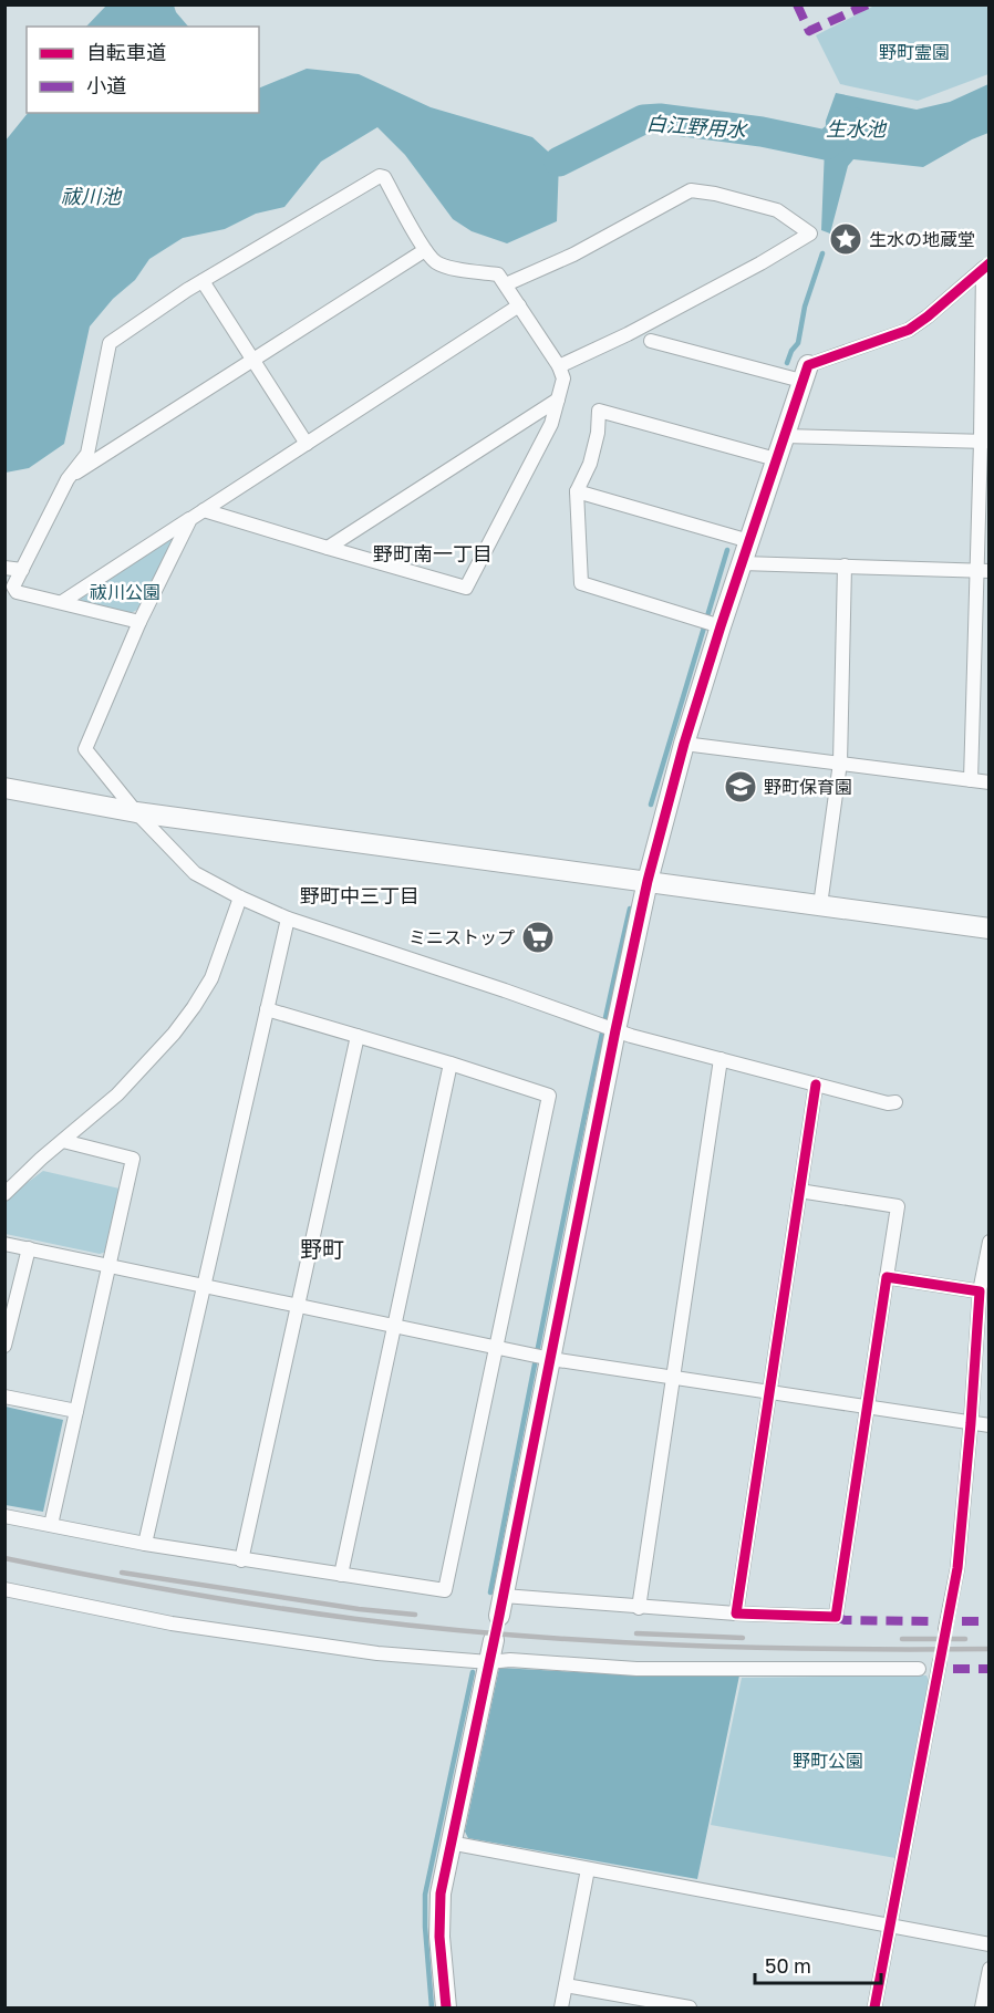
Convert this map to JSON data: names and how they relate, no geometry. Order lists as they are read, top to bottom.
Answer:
{
  "districts": ["野町南一丁目", "野町中三丁目", "野町"],
  "water": ["白江野用水", "生水池", "祓川池"],
  "parks": ["野町霊園", "祓川公園", "野町公園"],
  "places": {
    "place": ["生水の地蔵堂"],
    "school or university": ["野町保育園"],
    "supermarket": ["ミニストップ"]
  },
  "legend": ["自転車道", "小道"],
  "scale_bar": "50 m"
}
